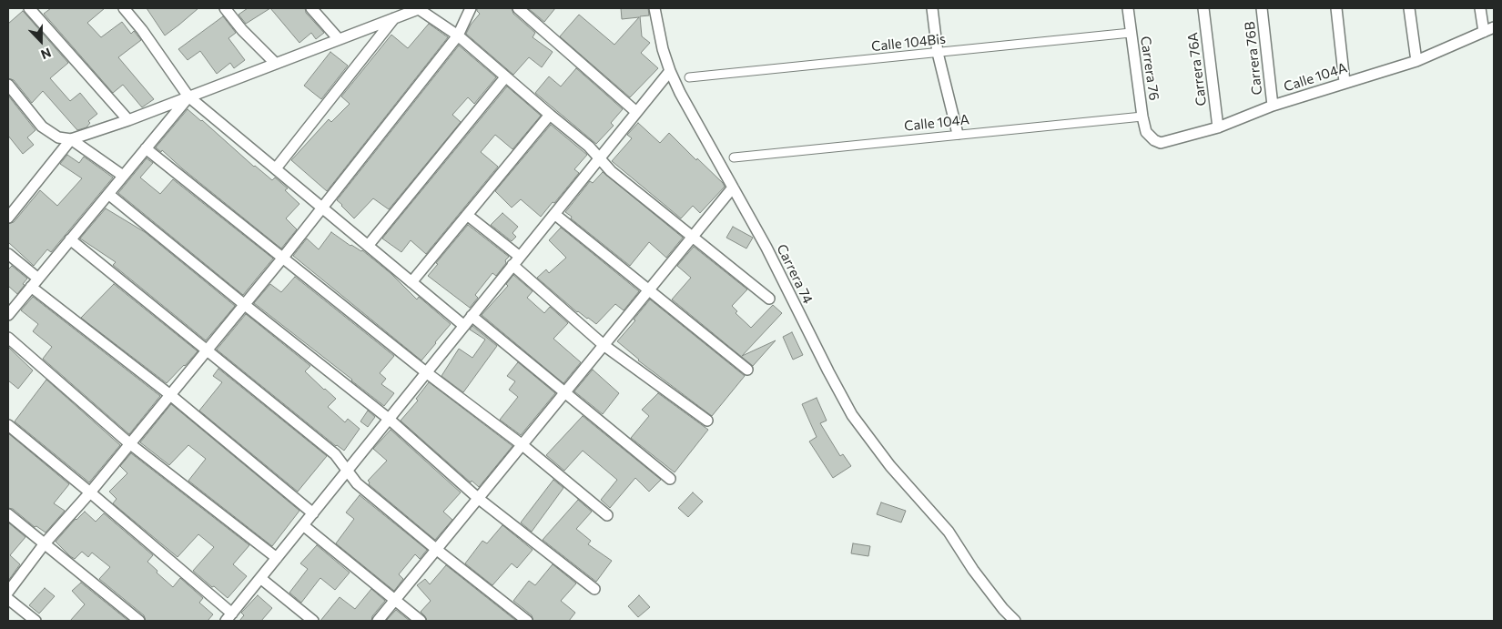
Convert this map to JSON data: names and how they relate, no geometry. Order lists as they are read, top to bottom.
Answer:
{
  "streets": {
    "street": [
      "Calle 104Bis",
      "Carrera 76B",
      "Carrera 76",
      "Carrera 76A",
      "Calle 104A",
      "Carrera 74"
    ]
  },
  "crossings": [
    ["Calle 104Bis", "Carrera 76"],
    ["Carrera 76B", "Calle 104A"],
    ["Carrera 76", "Calle 104A"],
    ["Carrera 76A", "Calle 104A"]
  ],
  "north": "bottom"
}
